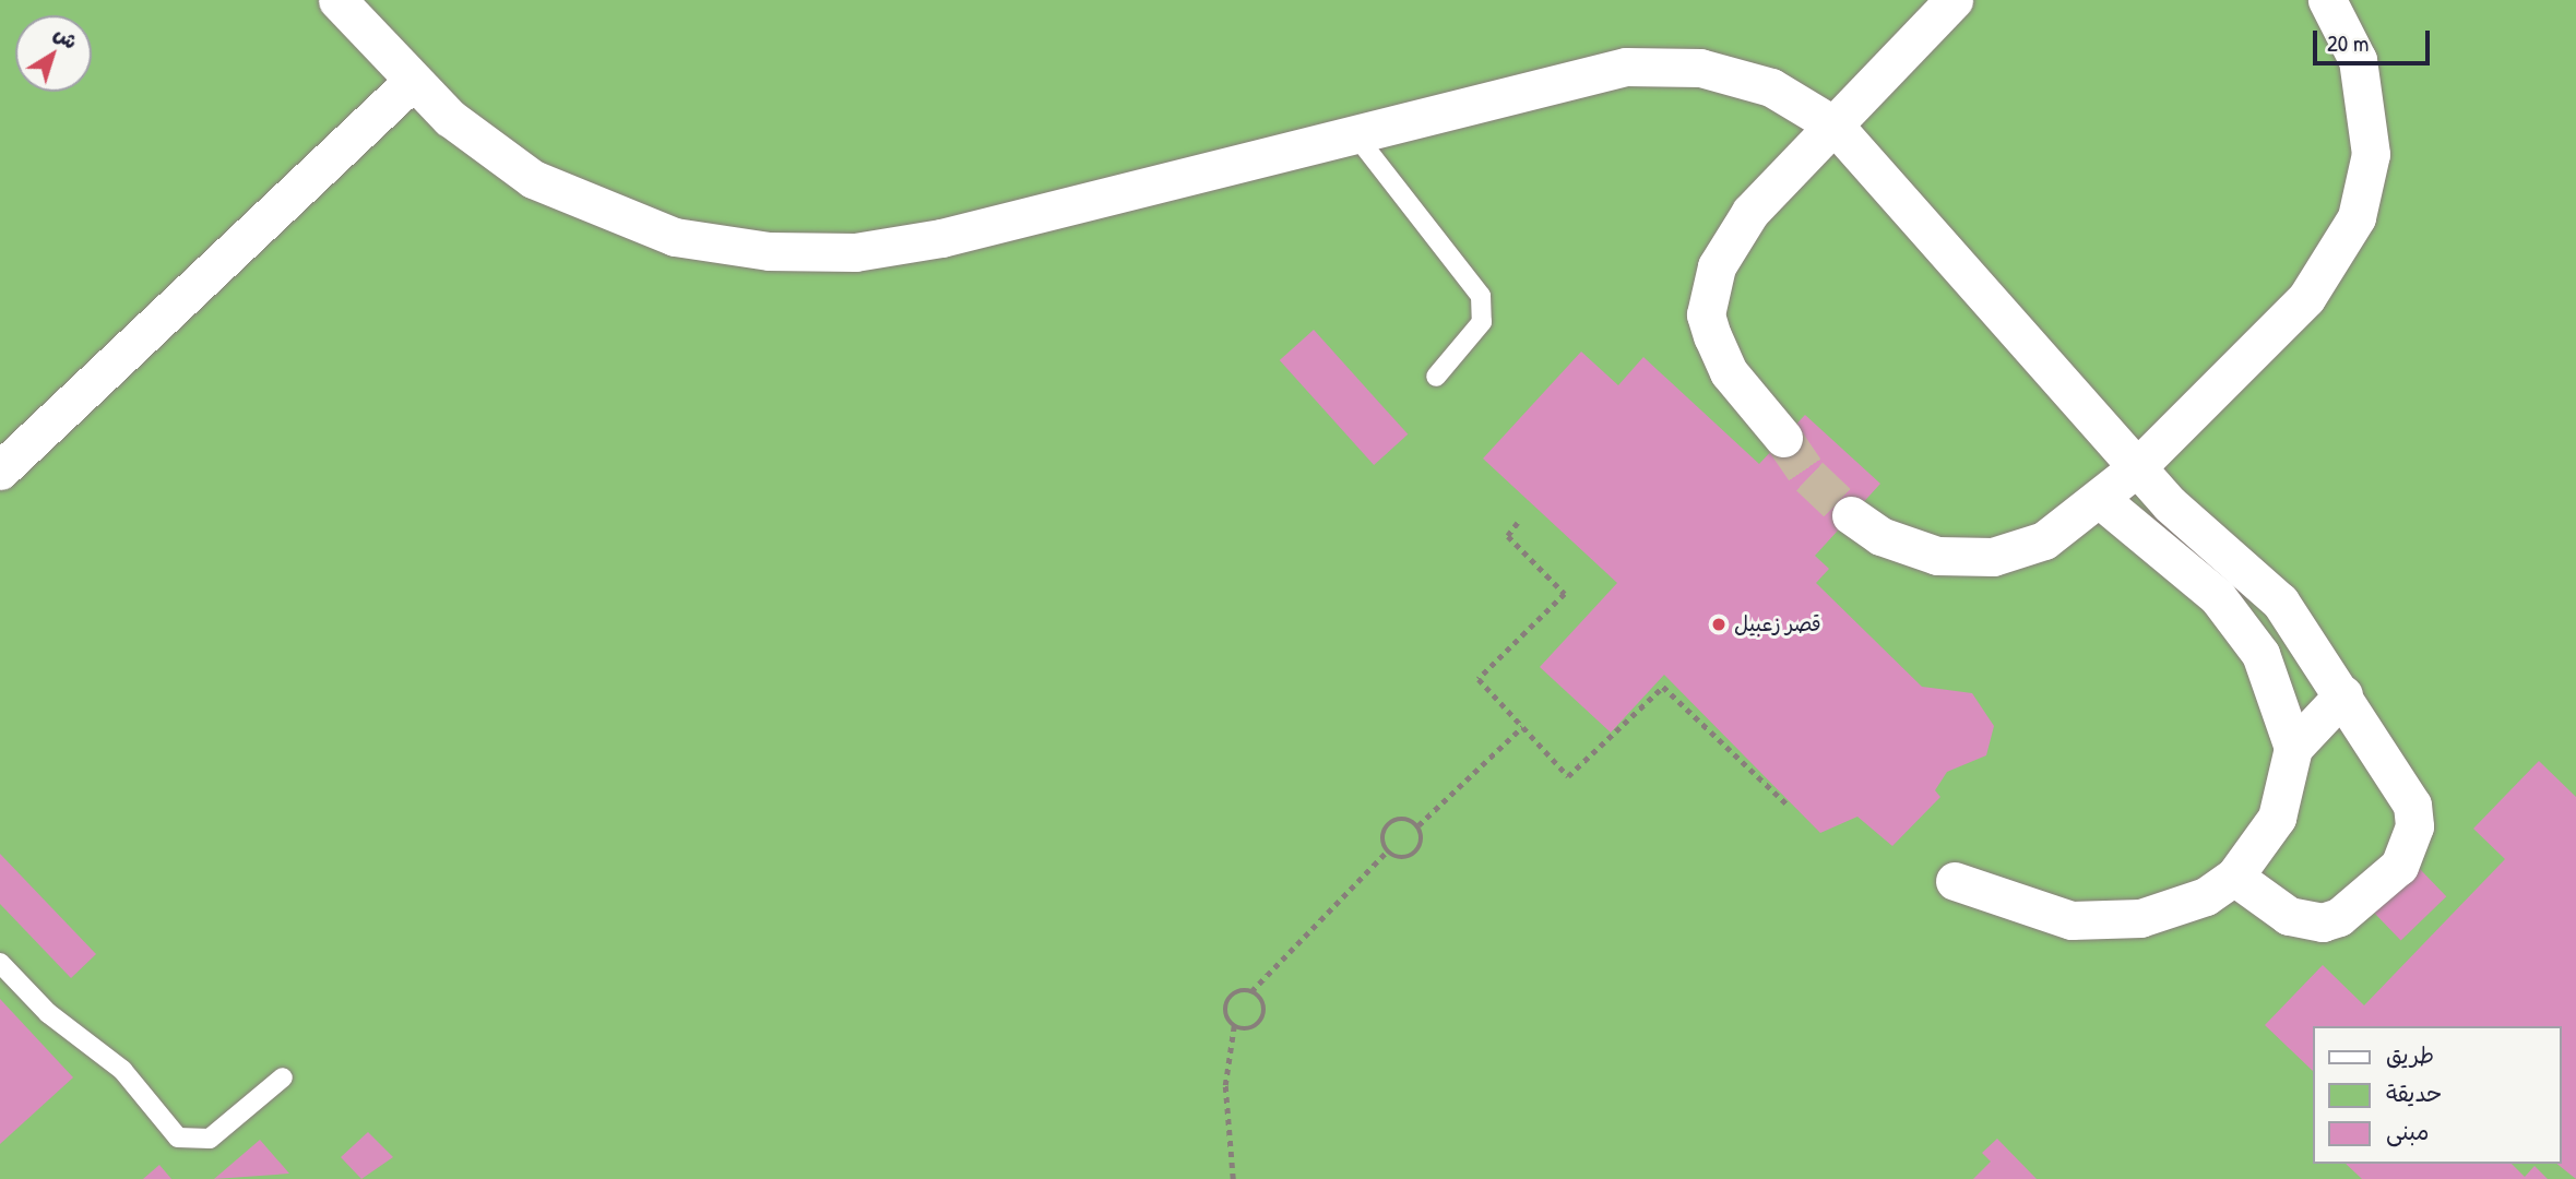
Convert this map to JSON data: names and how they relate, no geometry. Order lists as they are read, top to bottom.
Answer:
{
  "places": ["قصر زعبيل"],
  "legend": ["طريق", "حديقة", "مبنى"],
  "scale_bar": "20 m",
  "north": "top right"
}
